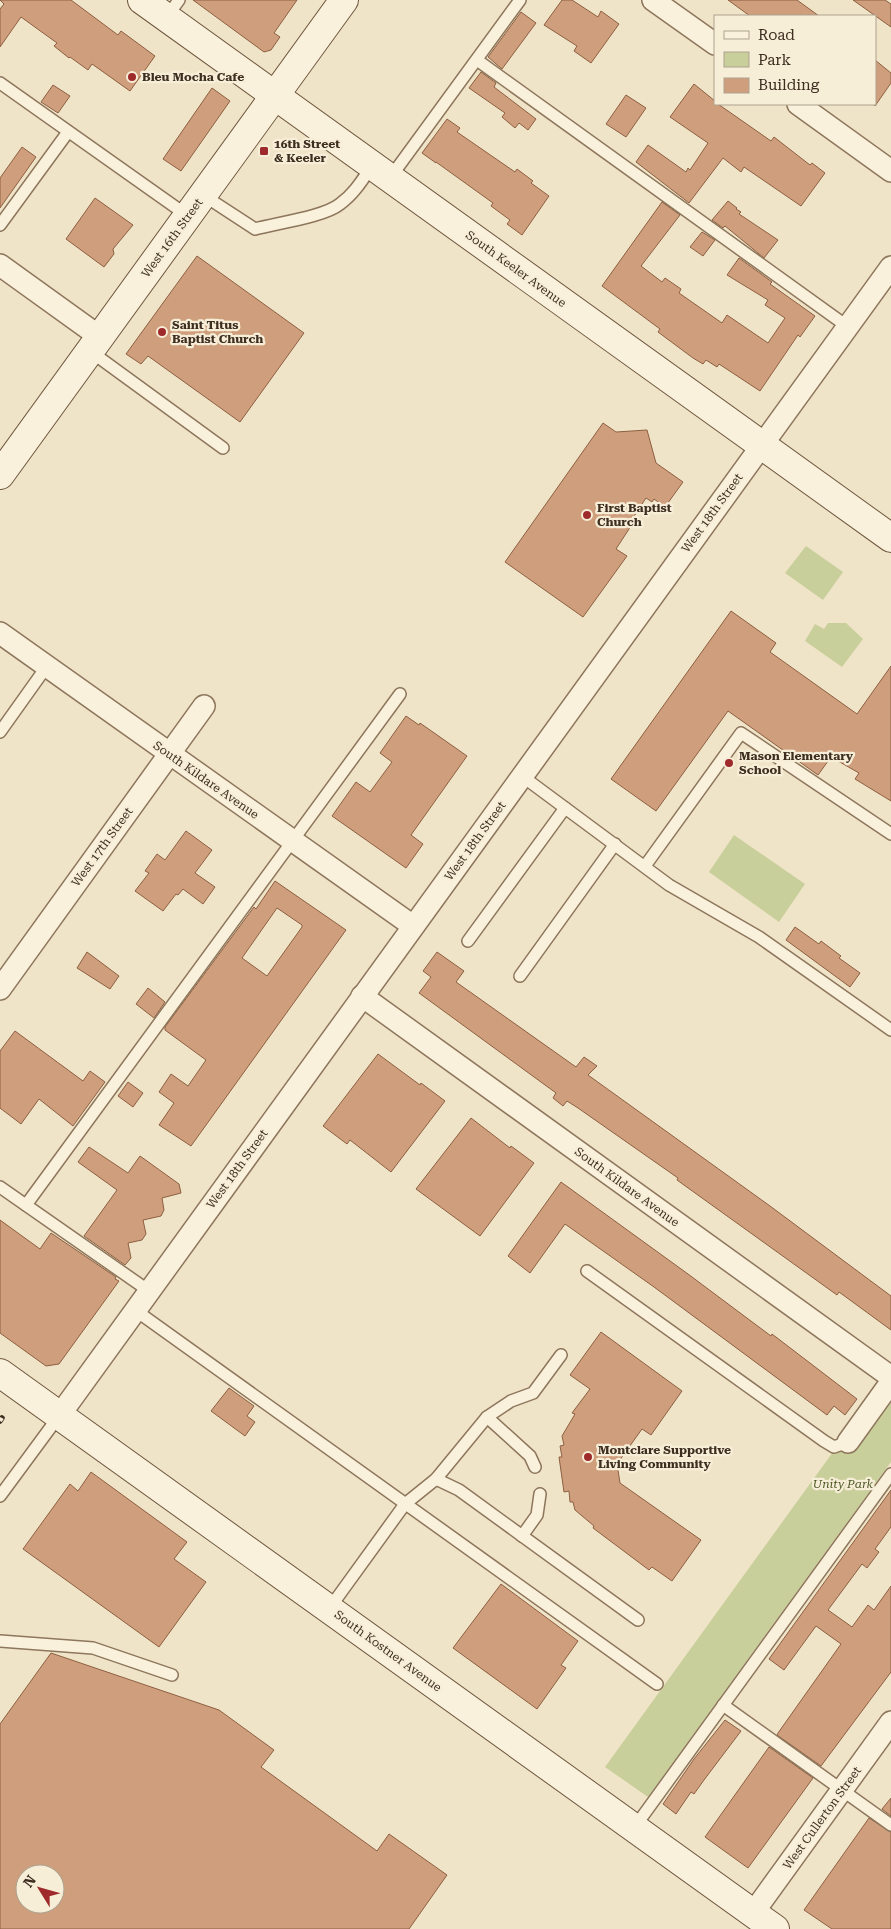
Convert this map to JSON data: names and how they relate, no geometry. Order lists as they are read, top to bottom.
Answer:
{
  "streets": {
    "street": [
      "West 16th Street",
      "South Keeler Avenue",
      "West 18th Street",
      "South Kildare Avenue",
      "West 17th Street",
      "South Kostner Avenue",
      "West Cullerton Street"
    ]
  },
  "crossings": [
    ["West 16th Street", "South Keeler Avenue"],
    ["South Keeler Avenue", "West 18th Street"],
    ["West 18th Street", "South Kildare Avenue"],
    ["West 18th Street", "South Kostner Avenue"],
    ["South Kildare Avenue", "West 17th Street"],
    ["South Kostner Avenue", "West Cullerton Street"]
  ],
  "parks": ["Unity Park"],
  "places": {
    "other": [
      "Bleu Mocha Cafe",
      "Saint Titus Baptist Church",
      "First Baptist Church",
      "Mason Elementary School",
      "Montclare Supportive Living Community"
    ],
    "transit": ["16th Street & Keeler"]
  },
  "legend": ["Road", "Park", "Building"],
  "north": "top left"
}
